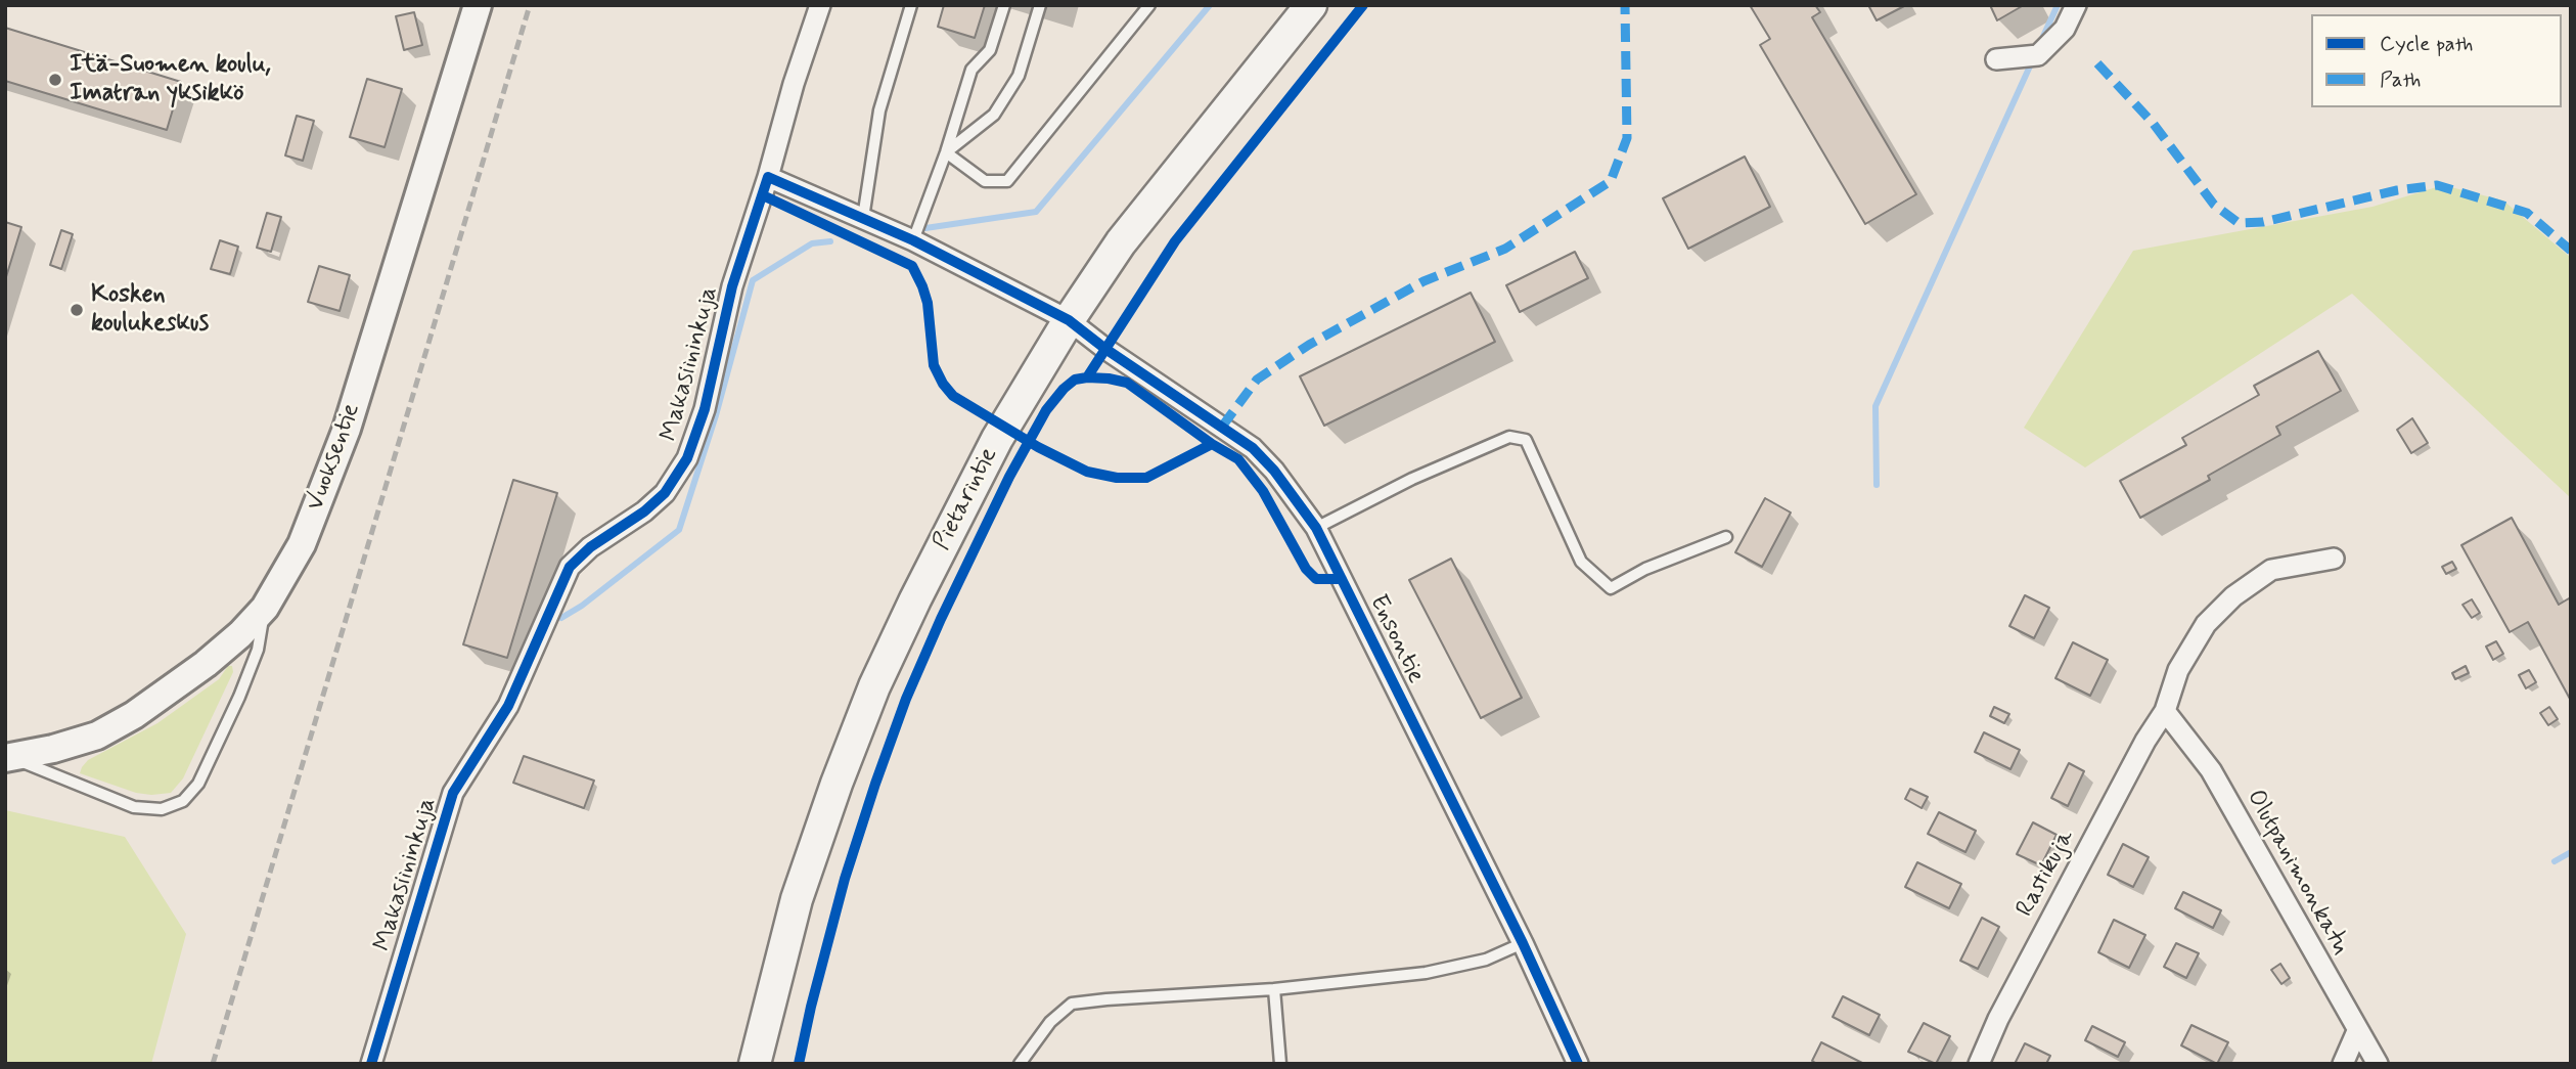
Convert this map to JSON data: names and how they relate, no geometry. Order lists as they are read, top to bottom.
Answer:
{
  "streets": {
    "main road": ["Pietarintie"],
    "street": [
      "Makasiininkuja",
      "Vuoksentie",
      "Ensontie",
      "Olutpanimonkatu",
      "Rastikuja"
    ]
  },
  "crossings": [
    ["Pietarintie", "Ensontie"],
    ["Olutpanimonkatu", "Rastikuja"]
  ],
  "places": ["Itä-Suomen koulu, Imatran yksikkö", "Kosken koulukeskus"],
  "legend": ["Cycle path", "Path"]
}
